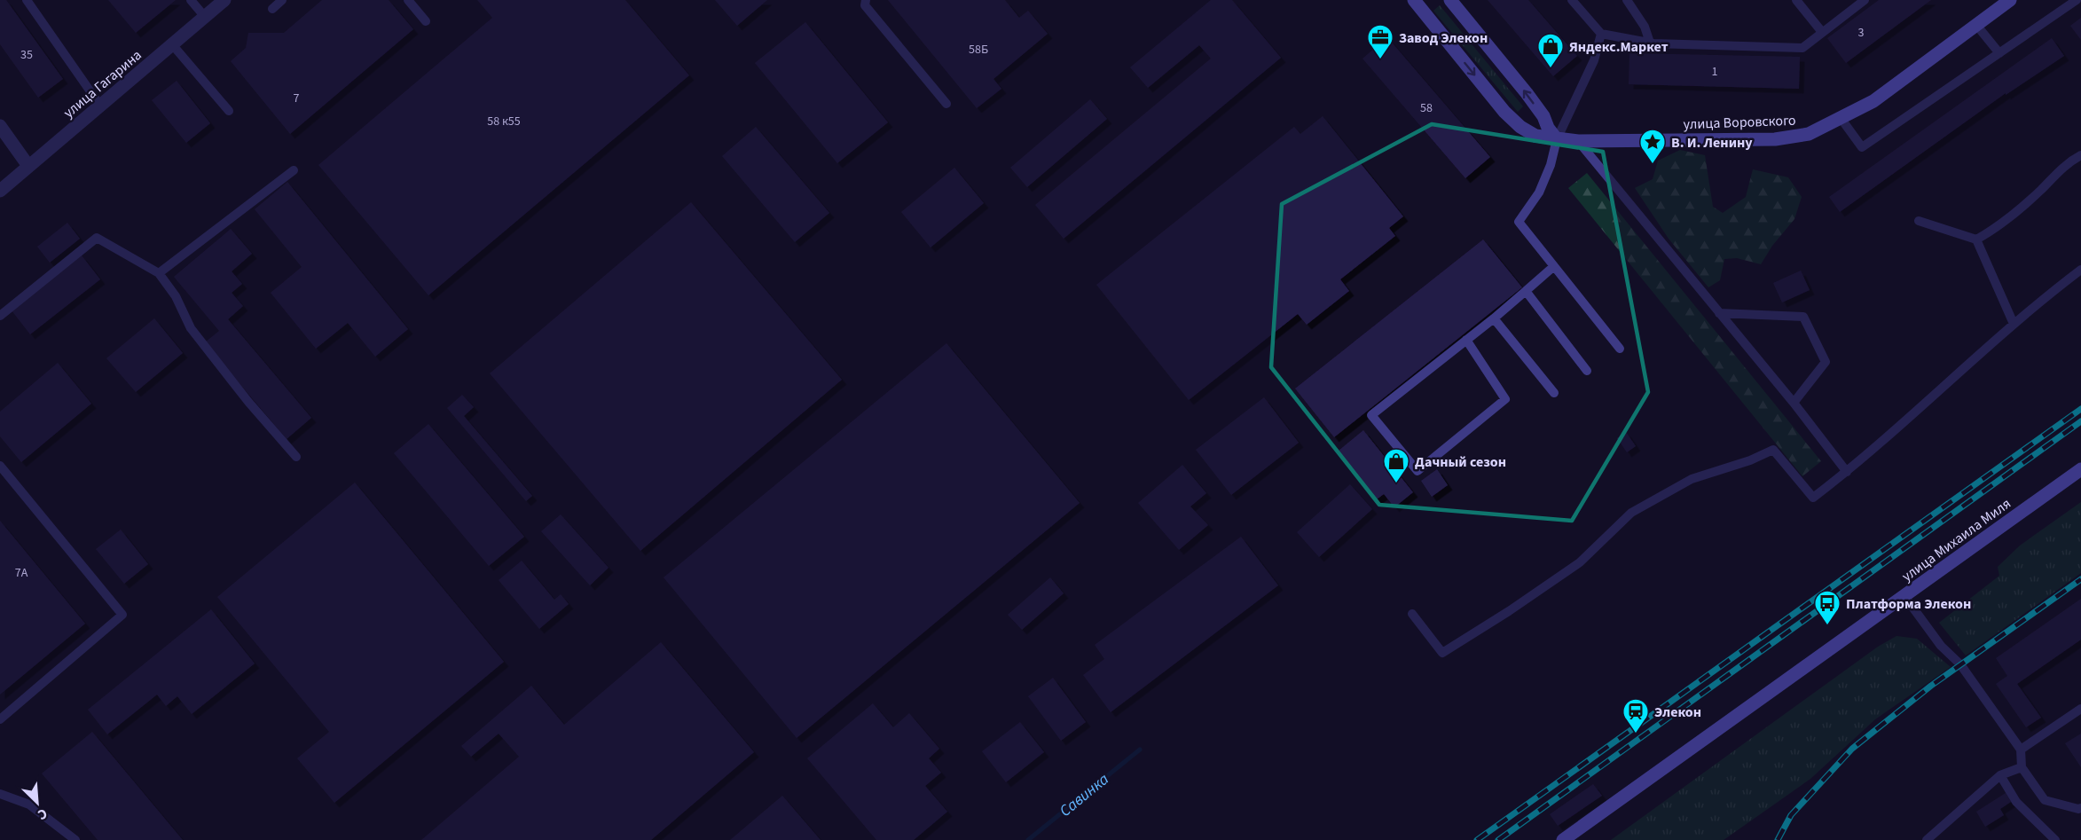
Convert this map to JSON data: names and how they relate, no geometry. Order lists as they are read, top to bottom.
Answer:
{
  "streets": {
    "street": ["улица Гагарина", "улица Воровского", "улица Михаила Миля"]
  },
  "water": ["Савинка"],
  "places": {
    "office": ["Завод Элекон"],
    "shop": ["Яндекс.Маркет", "Дачный сезон"],
    "place": ["В. И. Ленину"],
    "bus stop": ["Платформа Элекон"],
    "station": ["Элекон"]
  },
  "house_numbers": [
    "3",
    "58Б",
    "35",
    "1",
    "7",
    "58",
    "58 к55",
    "7А"
  ],
  "north": "bottom right"
}
